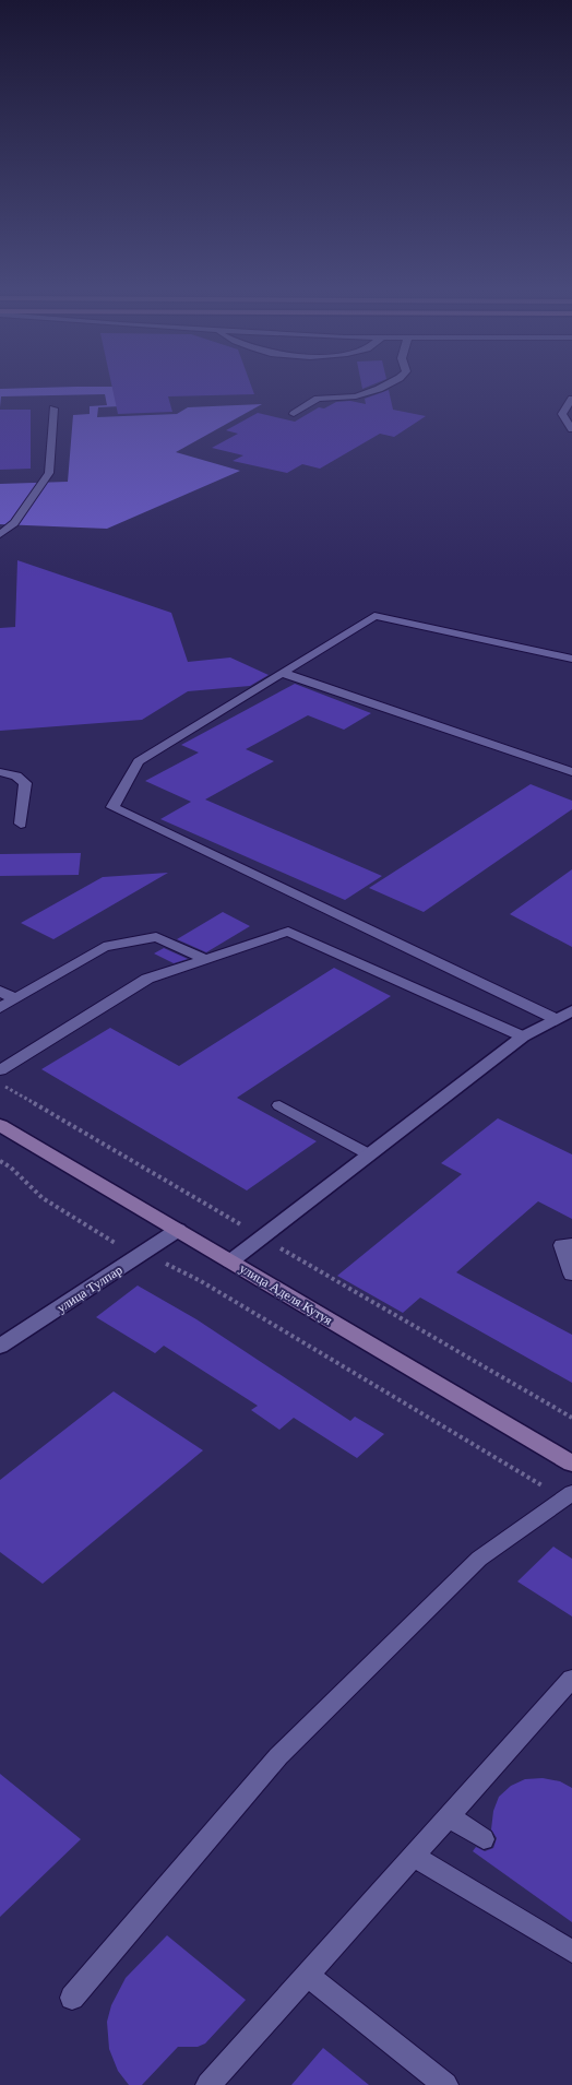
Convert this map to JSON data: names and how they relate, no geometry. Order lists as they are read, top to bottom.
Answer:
{
  "streets": {
    "main road": ["улица Аделя Кутуя"],
    "street": ["улица Тулпар"]
  },
  "crossings": [
    ["улица Тулпар", "улица Аделя Кутуя"]
  ]
}
